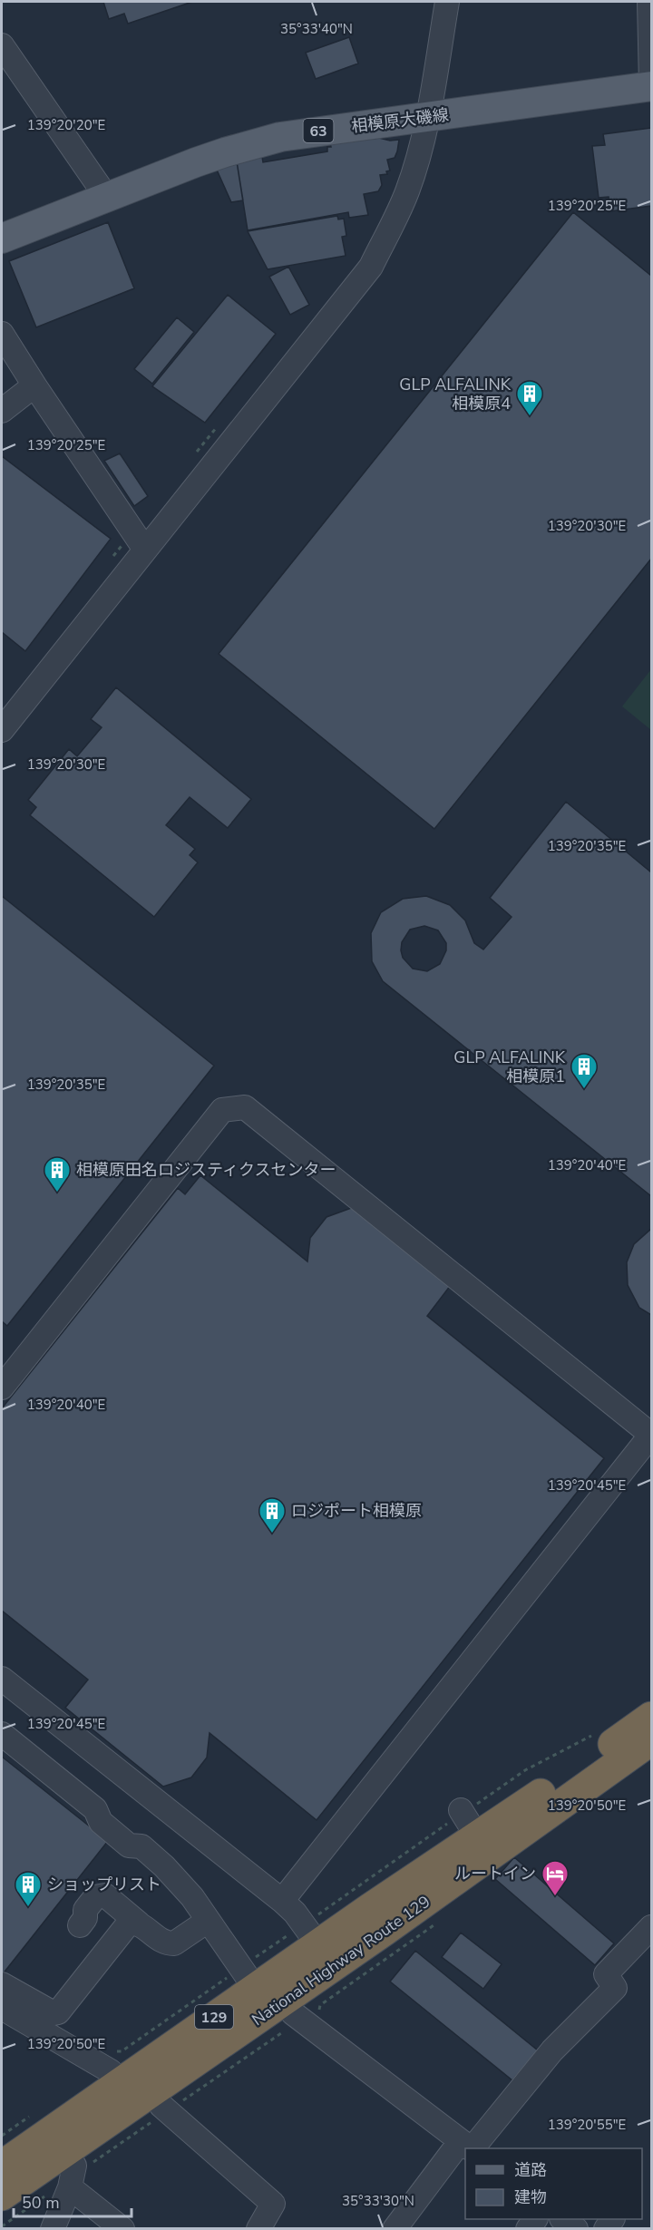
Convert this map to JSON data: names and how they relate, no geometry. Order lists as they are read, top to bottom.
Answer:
{
  "streets": {
    "highway": ["National Highway Route 129", "129"],
    "main road": ["相模原大磯線", "63"]
  },
  "places": {
    "building": [
      "GLP ALFALINK 相模原4",
      "GLP ALFALINK 相模原1",
      "相模原田名ロジスティクスセンター",
      "ロジポート相模原",
      "ショップリスト"
    ],
    "hotel": ["ルートイン"]
  },
  "legend": ["道路", "建物"],
  "scale_bar": "50 m",
  "coordinates": [
    "35°33'40\"N",
    "139°20'20\"E",
    "139°20'25\"E",
    "139°20'30\"E",
    "139°20'35\"E",
    "139°20'40\"E",
    "139°20'45\"E",
    "139°20'50\"E",
    "139°20'55\"E",
    "35°33'30\"N"
  ]
}
